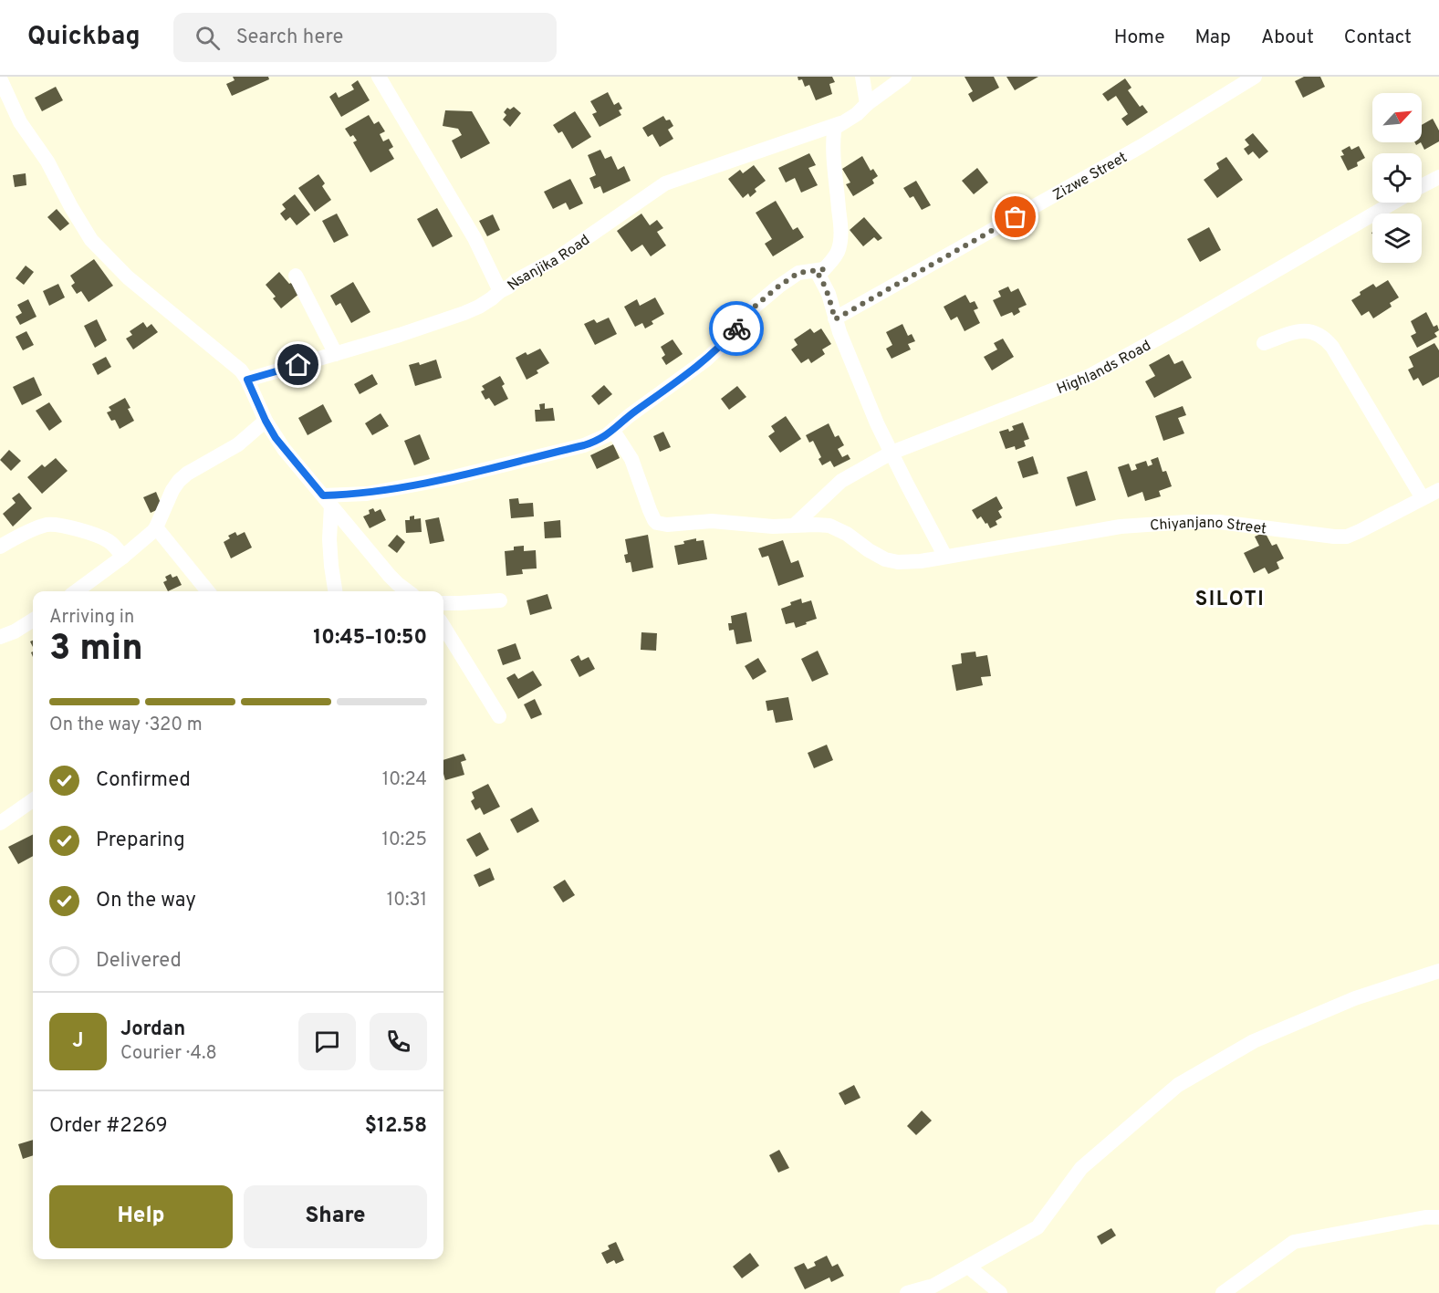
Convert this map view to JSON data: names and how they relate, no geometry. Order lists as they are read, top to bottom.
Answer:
{
  "streets": {
    "street": [
      "Zizwe Street",
      "Nsanjika Road",
      "Highlands Road",
      "Chiyanjano Street"
    ]
  },
  "crossings": [
    ["Highlands Road", "Chiyanjano Street"]
  ],
  "districts": ["SILOTI"],
  "north": "top right",
  "page": {
    "header": "Quickbag",
    "search": "Search here",
    "nav": [
      "Home",
      "Map",
      "About",
      "Contact"
    ],
    "heading": ["3 min", "Arriving in", "10:45–10:50"],
    "panel": [
      "Jordan",
      "Courier · 4.8",
      "Order #2269",
      "$12.58"
    ],
    "bar": "On the way · 320 m",
    "list": [
      ["Confirmed", "10:24"],
      ["Preparing", "10:25"],
      ["On the way", "10:31"],
      "Delivered"
    ],
    "round": "J",
    "buttons": ["Help", "Share"]
  }
}
